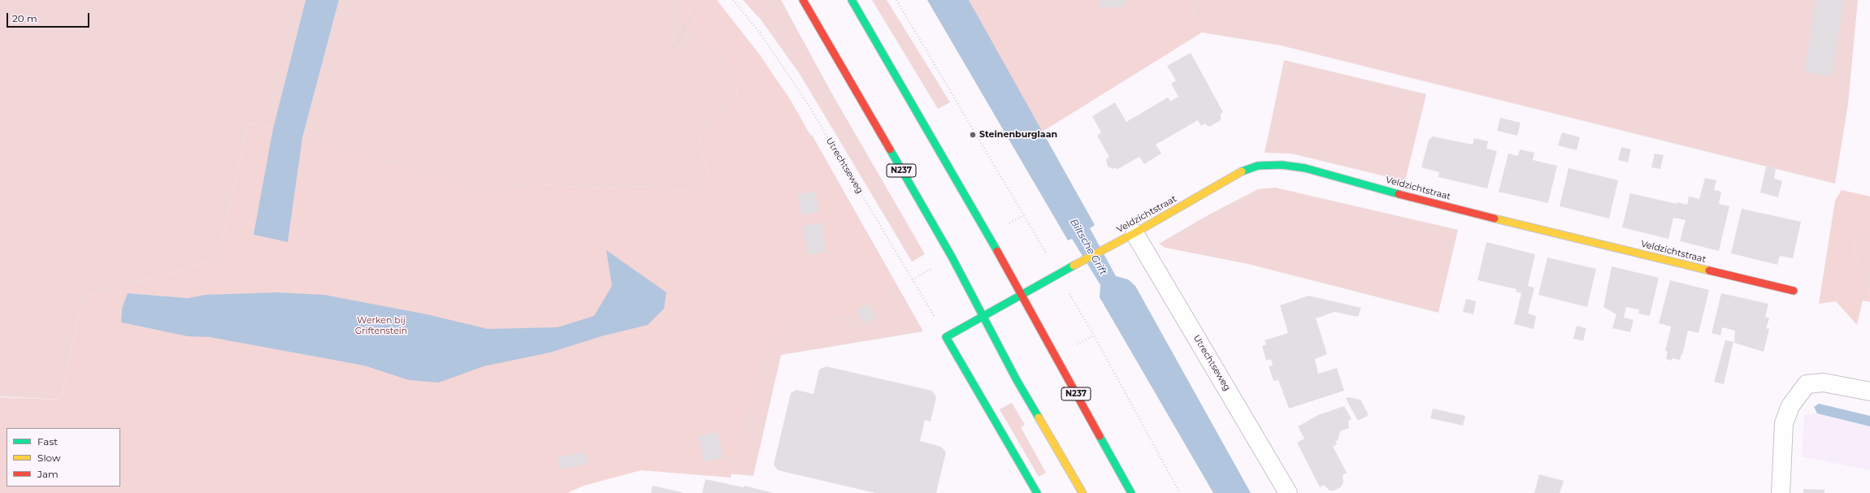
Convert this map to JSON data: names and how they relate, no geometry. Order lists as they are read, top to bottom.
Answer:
{
  "streets": {
    "main road": ["N237", "Veldzichtstraat"],
    "street": ["Utrechtseweg"]
  },
  "crossings": [
    ["Utrechtseweg", "Veldzichtstraat"]
  ],
  "water": ["Biltsche Grift"],
  "parks": ["Werken bij Griftenstein"],
  "places": ["Steinenburglaan"],
  "legend": ["Fast", "Slow", "Jam"],
  "scale_bar": "20 m"
}
